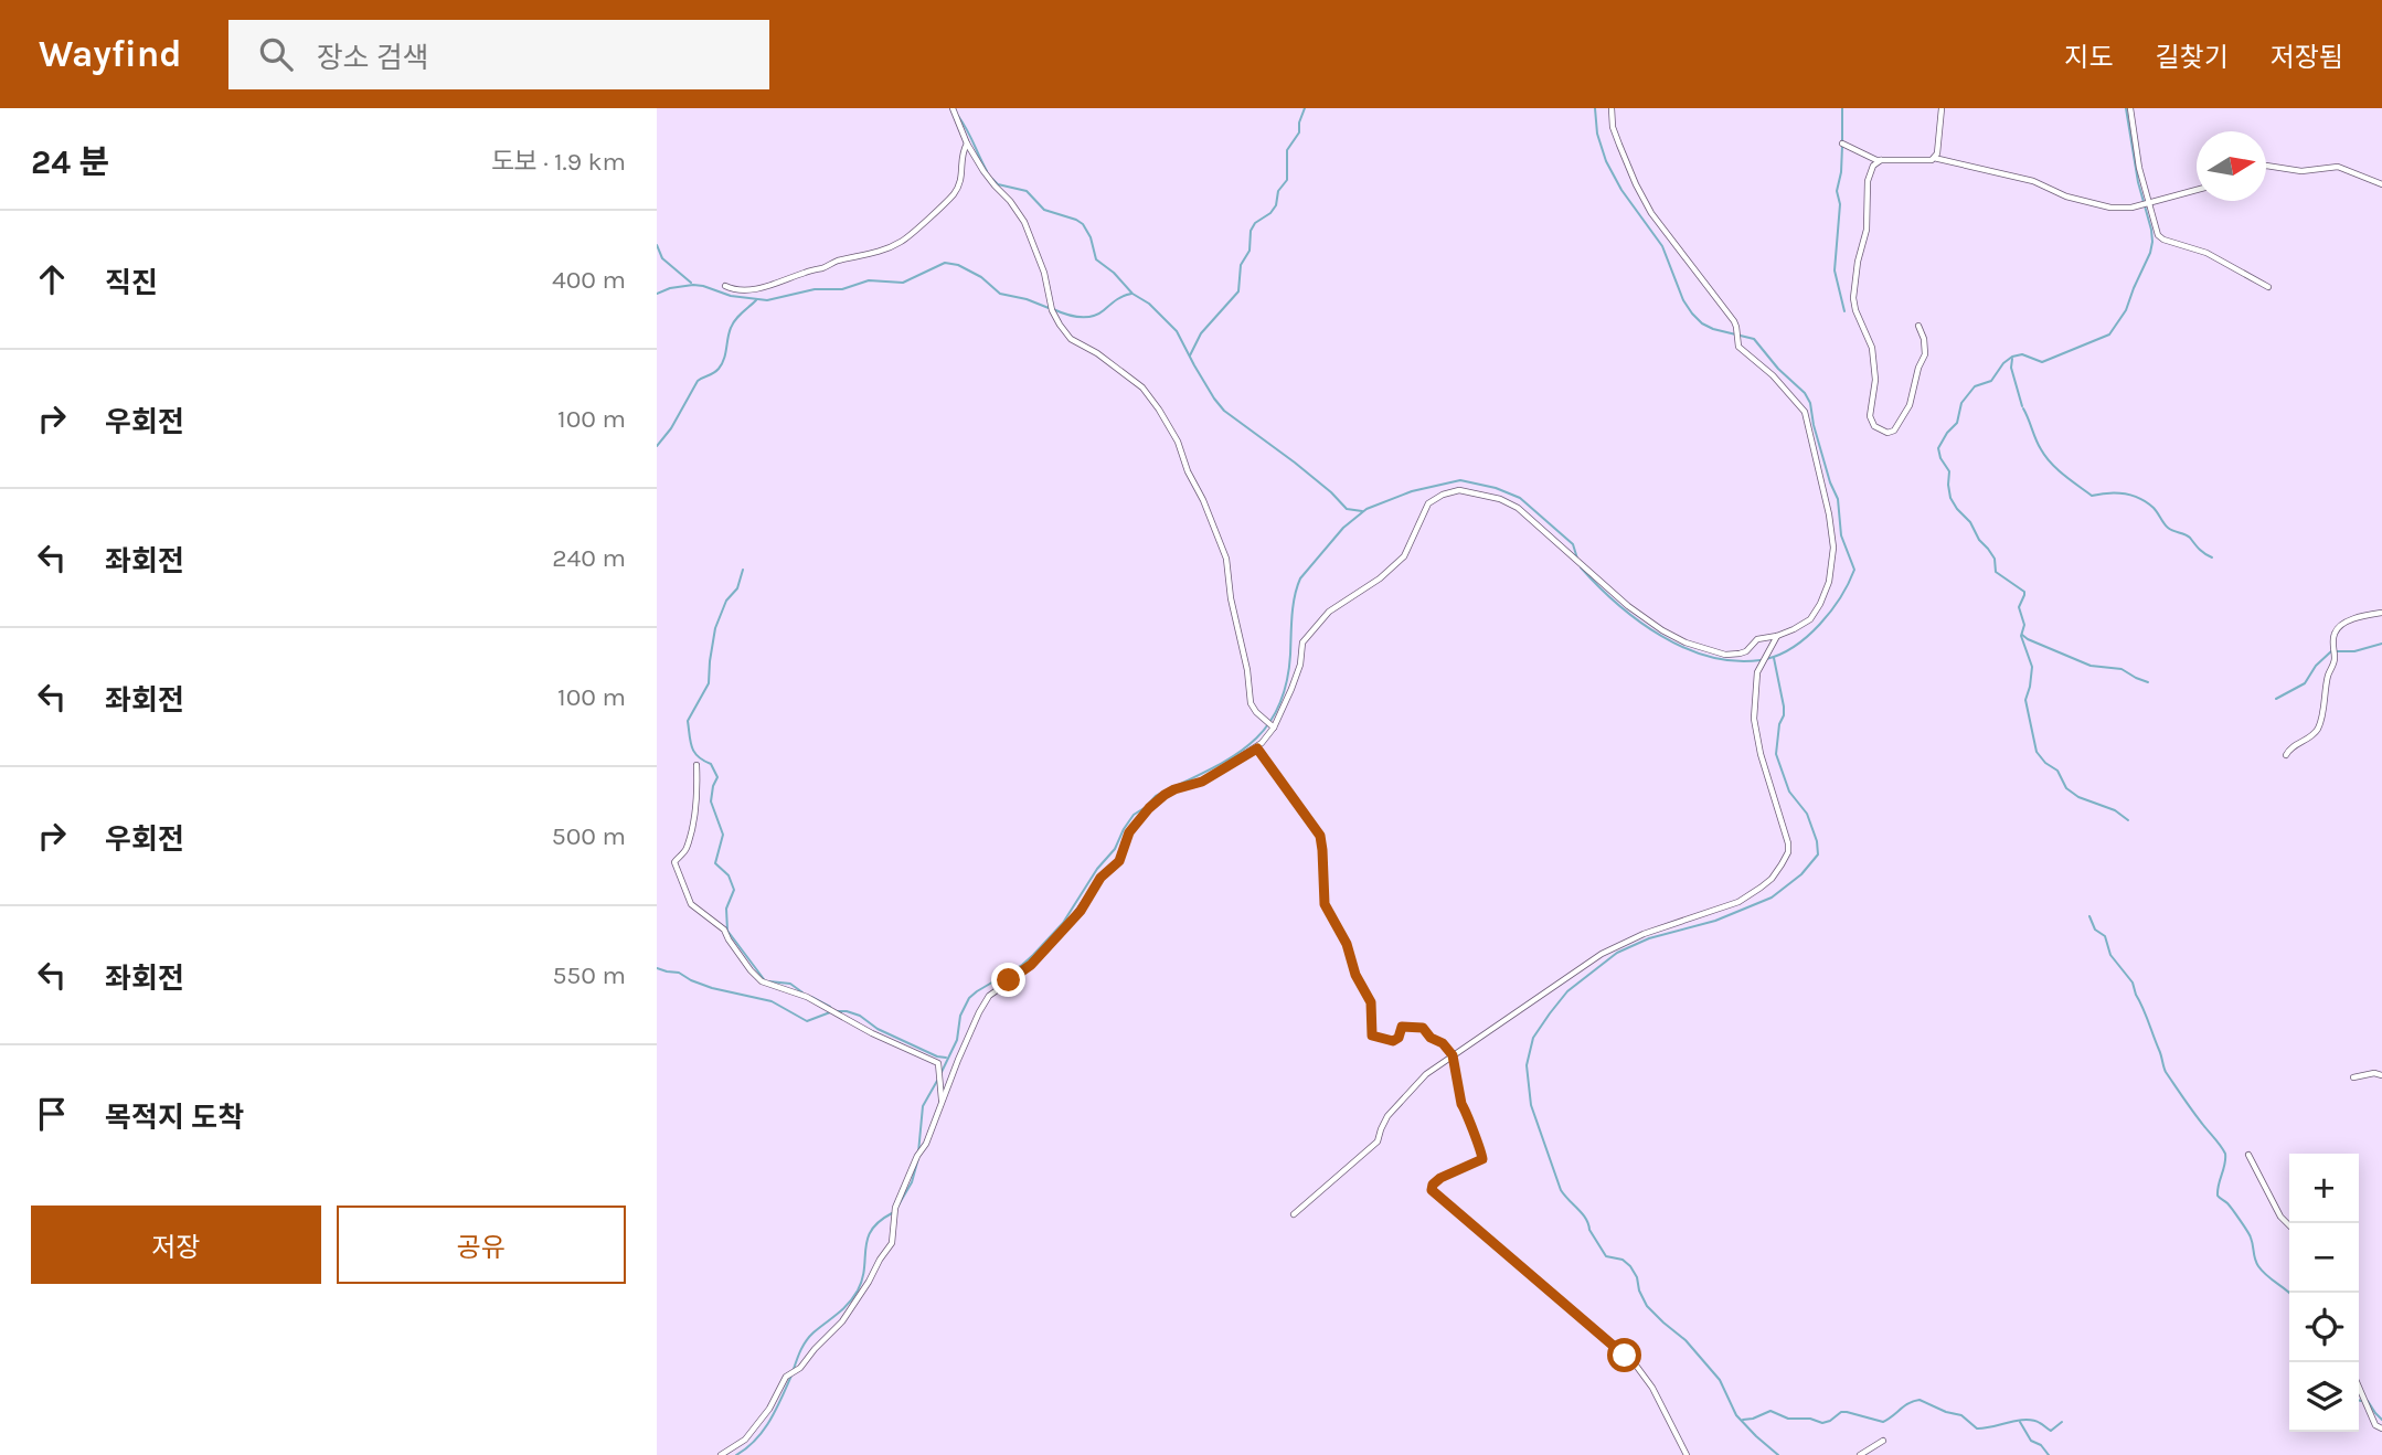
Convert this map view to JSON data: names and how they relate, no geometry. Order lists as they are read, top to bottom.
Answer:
{
  "north": "right",
  "page": {
    "header": "Wayfind",
    "search": "장소 검색",
    "nav": ["지도", "길찾기", "저장됨"],
    "heading": ["24 분", "도보 · 1.9 km"],
    "list": [
      ["직진", "400 m"],
      ["우회전", "100 m"],
      ["좌회전", "240 m"],
      ["좌회전", "100 m"],
      ["우회전", "500 m"],
      ["좌회전", "550 m"],
      "목적지 도착"
    ],
    "map_buttons": ["+", "−"],
    "buttons": ["저장", "공유"]
  }
}
